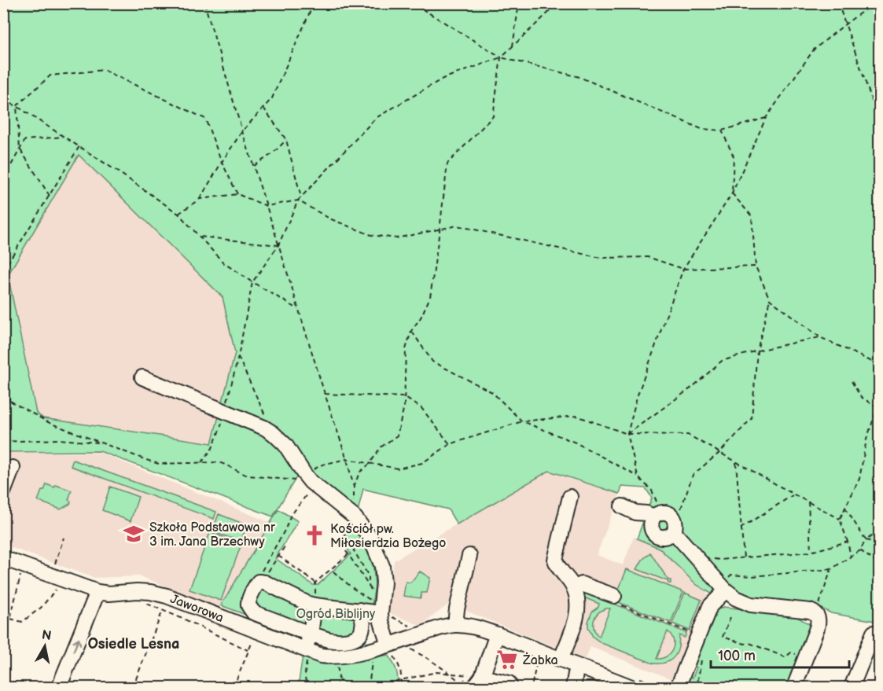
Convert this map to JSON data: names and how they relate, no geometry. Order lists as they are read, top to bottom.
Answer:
{
  "streets": {
    "street": ["Jaworowa"]
  },
  "districts": ["Osiedle Lesna"],
  "parks": ["Ogród Biblijny"],
  "places": {
    "school or university": ["Szkoła Podstawowa nr 3 im. Jana Brzechwy"],
    "church": ["Kościół pw. Miłosierdzia Bożego"],
    "supermarket": ["Żabka"]
  },
  "scale_bar": "100 m",
  "north": "top"
}
